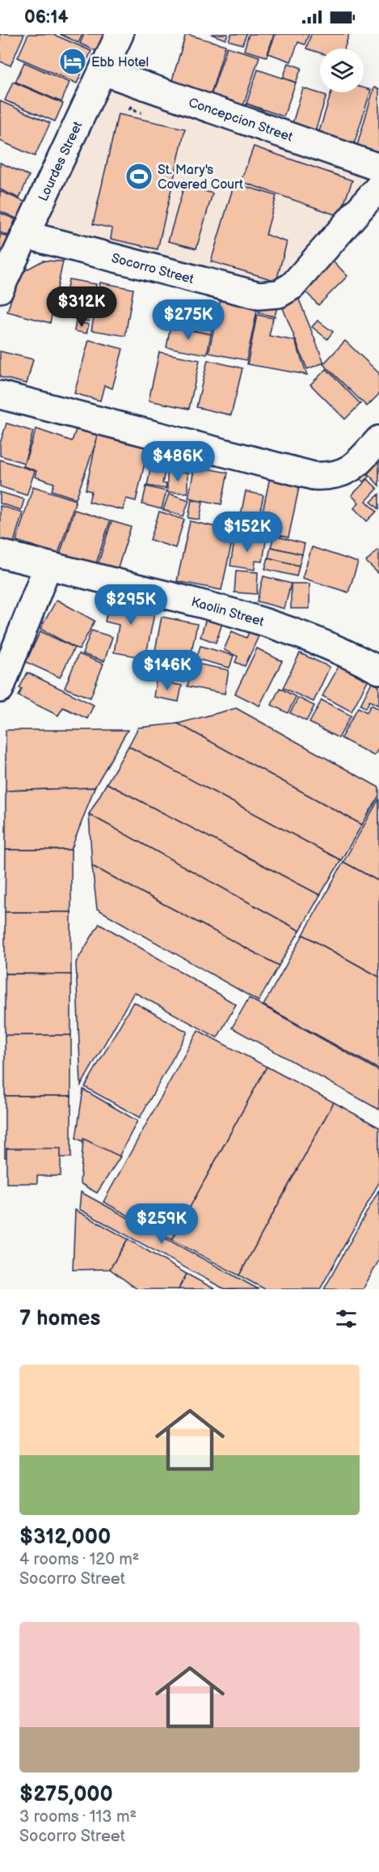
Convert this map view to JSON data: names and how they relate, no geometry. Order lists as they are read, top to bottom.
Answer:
{
  "streets": {
    "street": [
      "Concepcion Street",
      "Lourdes Street",
      "Socorro Street",
      "Kaolin Street"
    ]
  },
  "crossings": [
    ["Concepcion Street", "Lourdes Street"],
    ["Lourdes Street", "Socorro Street"]
  ],
  "places": {
    "hotel": ["Ebb Hotel"],
    "sports": ["St. Mary's Covered Court"]
  },
  "page": {
    "status": "06:14",
    "price": [
      "$312K",
      "$275K",
      "$486K",
      "$152K",
      "$295K",
      "$146K",
      "$259K"
    ],
    "heading": "7 homes",
    "list": [
      {
        "name": "$312,000",
        "note": "4 rooms · 120 m² · Socorro Street"
      },
      {
        "name": "$275,000",
        "note": "3 rooms · 113 m² · Socorro Street"
      }
    ]
  }
}
